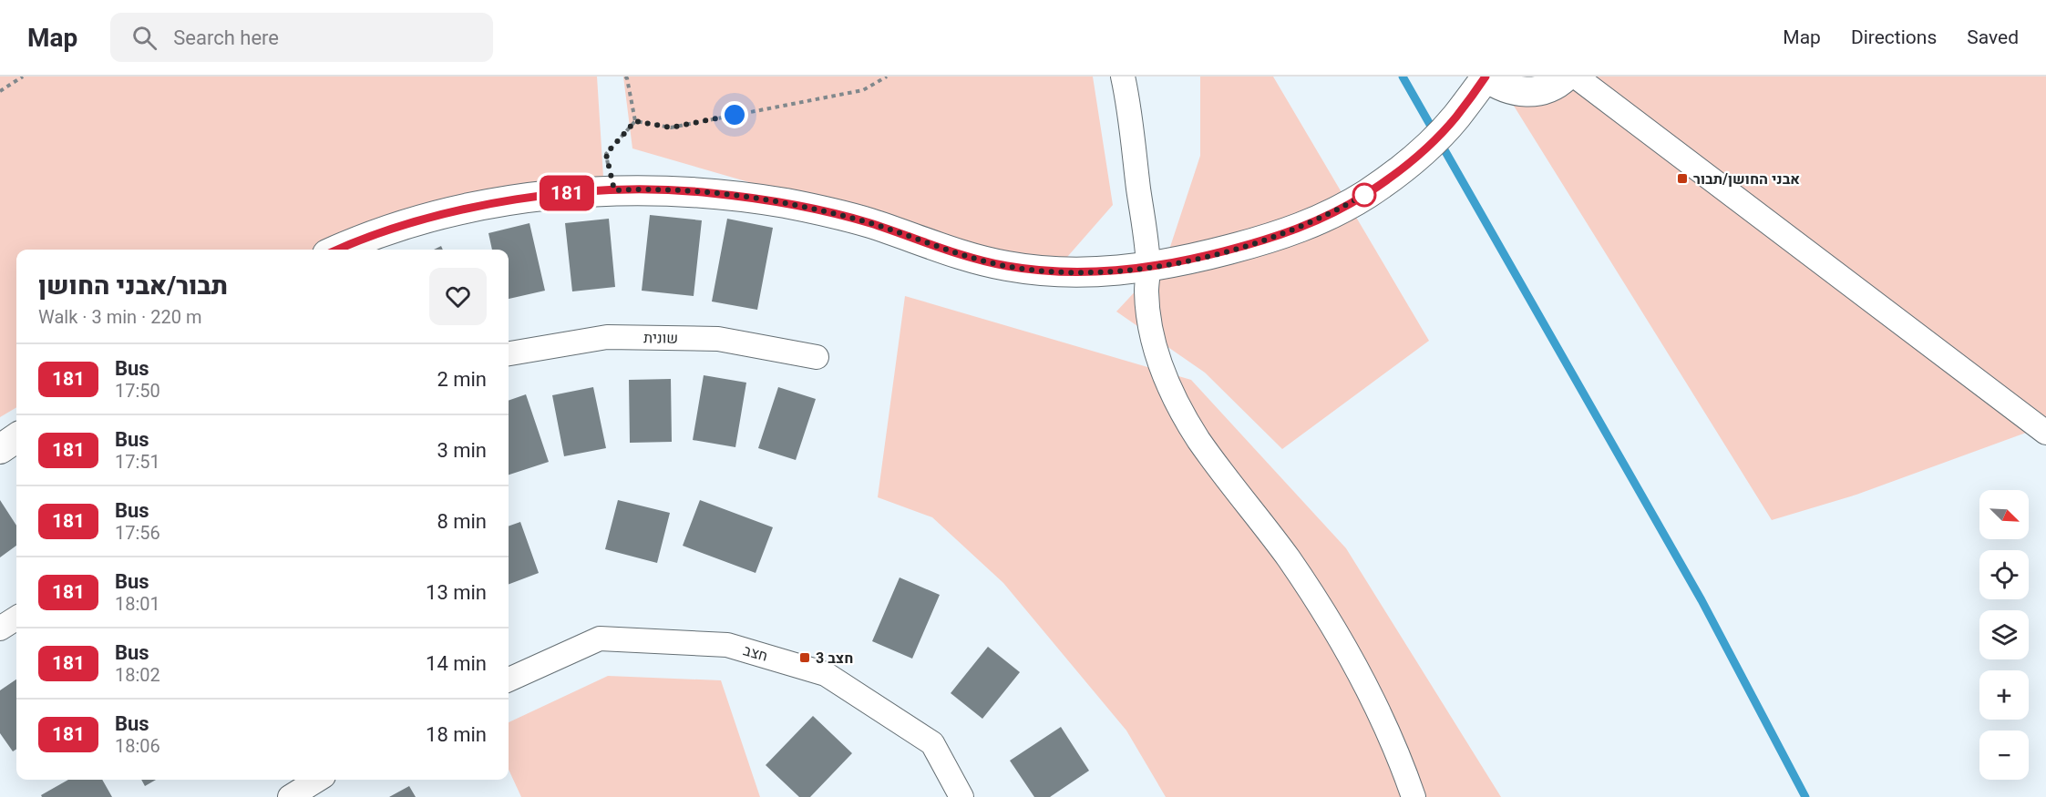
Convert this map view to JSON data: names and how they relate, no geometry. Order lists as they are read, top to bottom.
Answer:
{
  "streets": {
    "street": ["שונית", "חצב"]
  },
  "places": {
    "transit": ["אבני החושן/תבור", "חצב 3"]
  },
  "lines": ["bus line 181"],
  "north": "bottom right",
  "page": {
    "header": "Map",
    "search": "Search here",
    "nav": ["Map", "Directions", "Saved"],
    "on_map": "181",
    "heading": ["תבור/אבני החושן", "Walk · 3 min · 220 m"],
    "list": [
      {
        "mark": "181",
        "name": "Bus",
        "note": "17:50",
        "value": "2 min"
      },
      {
        "mark": "181",
        "name": "Bus",
        "note": "17:51",
        "value": "3 min"
      },
      {
        "mark": "181",
        "name": "Bus",
        "note": "17:56",
        "value": "8 min"
      },
      {
        "mark": "181",
        "name": "Bus",
        "note": "18:01",
        "value": "13 min"
      },
      {
        "mark": "181",
        "name": "Bus",
        "note": "18:02",
        "value": "14 min"
      },
      {
        "mark": "181",
        "name": "Bus",
        "note": "18:06",
        "value": "18 min"
      }
    ],
    "map_buttons": ["+", "−"]
  }
}
